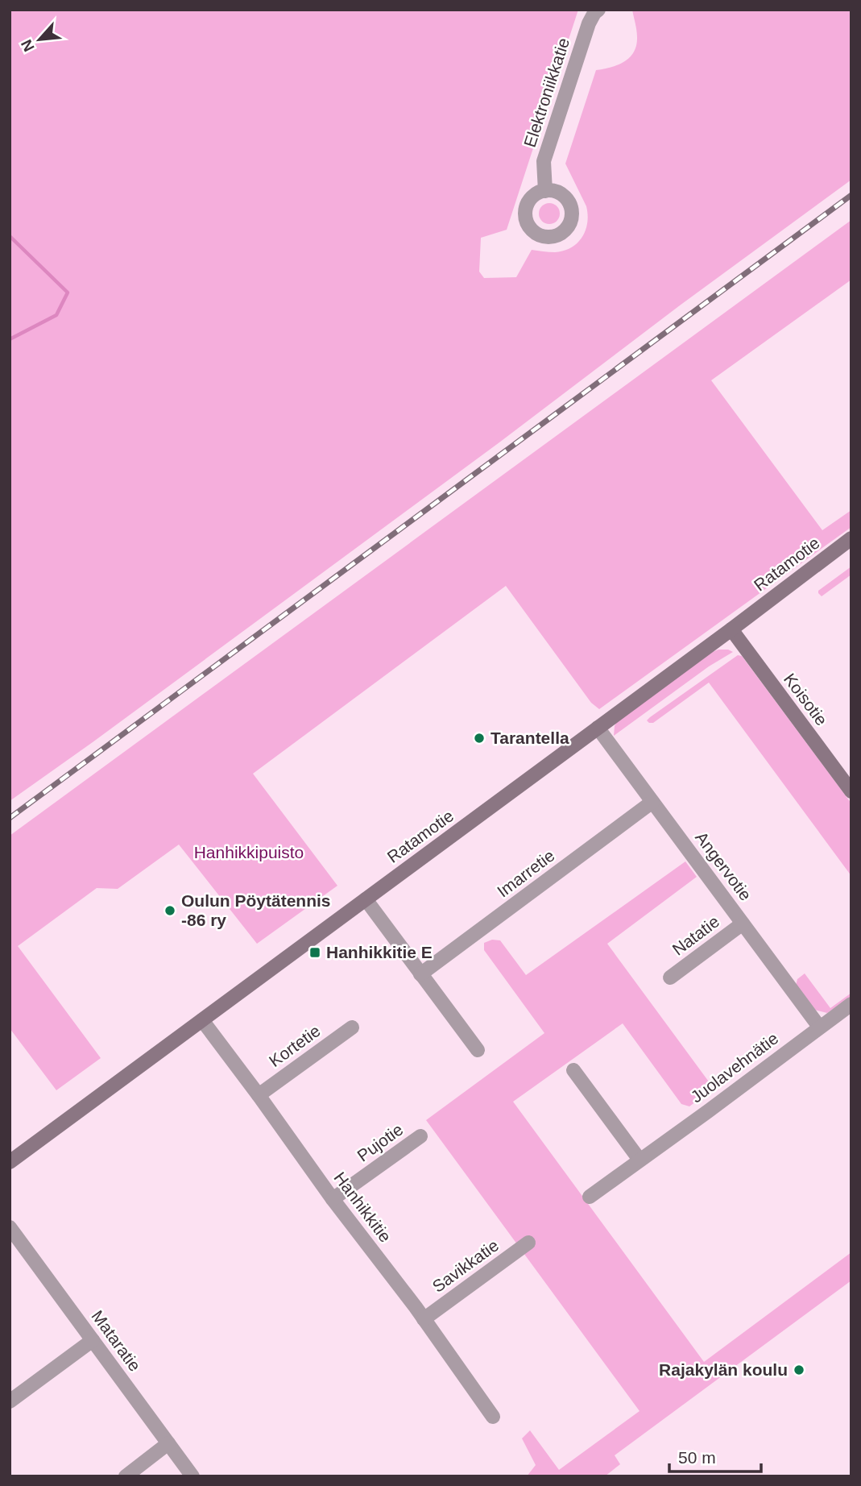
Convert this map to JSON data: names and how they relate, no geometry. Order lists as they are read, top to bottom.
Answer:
{
  "streets": {
    "street": [
      "Elektroniikkatie",
      "Ratamotie",
      "Koisotie",
      "Angervotie",
      "Imarretie",
      "Natatie",
      "Kortetie",
      "Juolavehnätie",
      "Pujotie",
      "Hanhikkitie",
      "Savikkatie",
      "Mataratie"
    ]
  },
  "crossings": [
    ["Ratamotie", "Koisotie"],
    ["Ratamotie", "Angervotie"],
    ["Ratamotie", "Hanhikkitie"],
    ["Angervotie", "Imarretie"],
    ["Angervotie", "Natatie"],
    ["Angervotie", "Juolavehnätie"],
    ["Kortetie", "Hanhikkitie"],
    ["Pujotie", "Hanhikkitie"],
    ["Hanhikkitie", "Savikkatie"]
  ],
  "parks": ["Hanhikkipuisto"],
  "places": {
    "other": ["Tarantella", "Oulun Pöytätennis -86 ry", "Rajakylän koulu"],
    "transit": ["Hanhikkitie E"]
  },
  "scale_bar": "50 m",
  "north": "bottom left"
}
